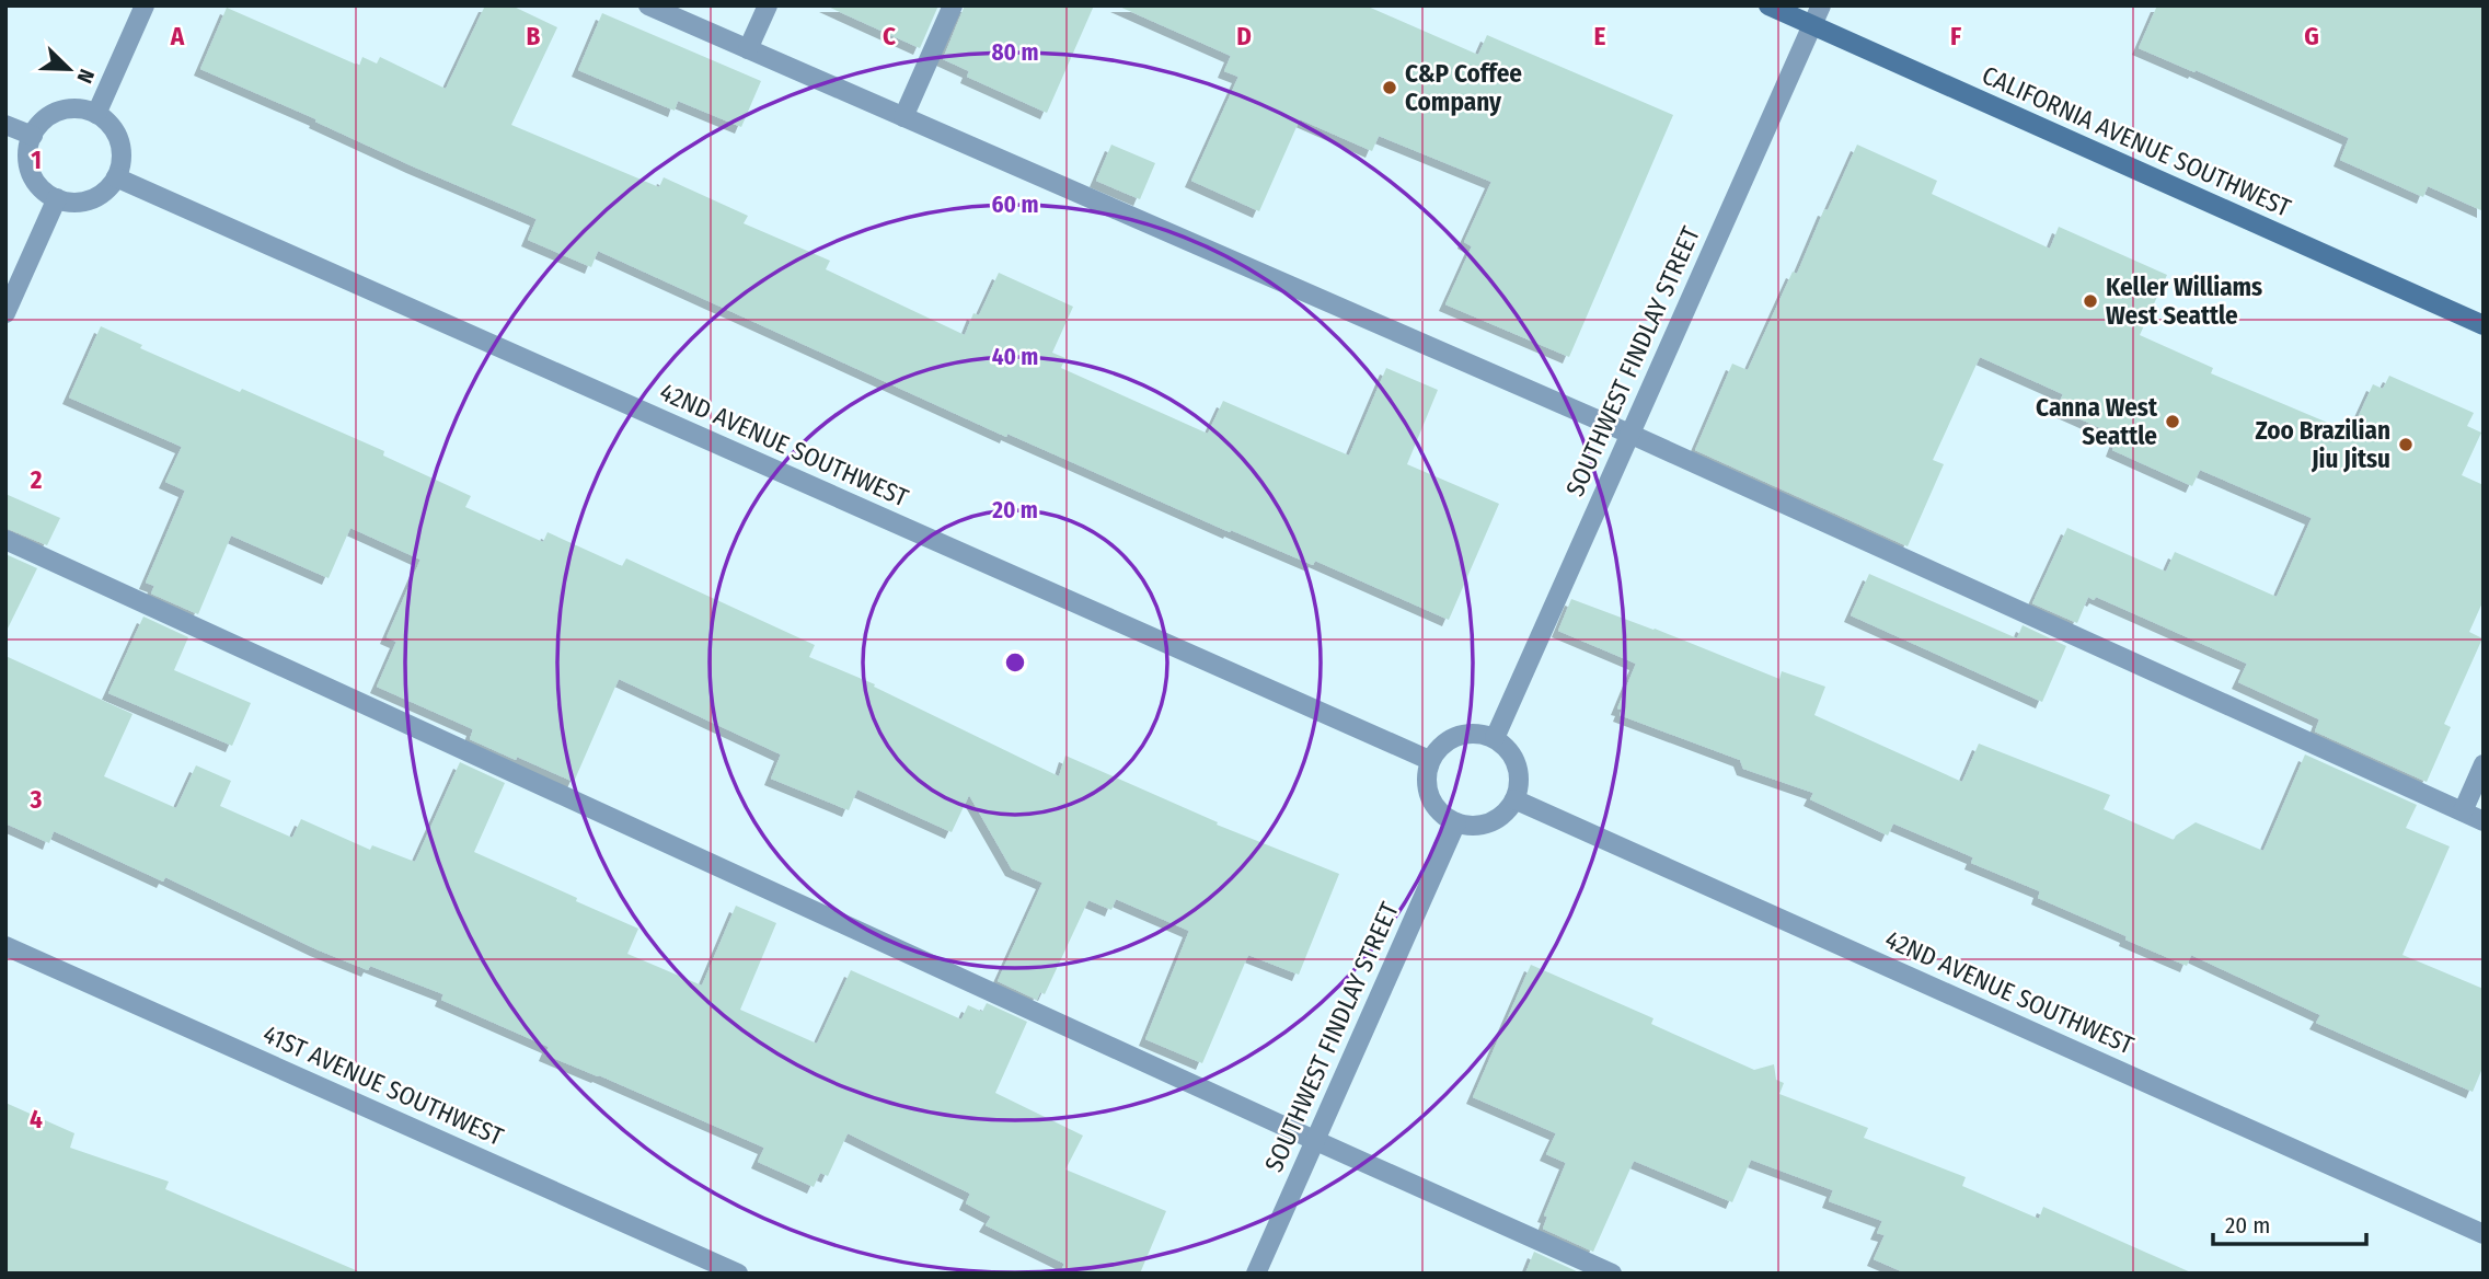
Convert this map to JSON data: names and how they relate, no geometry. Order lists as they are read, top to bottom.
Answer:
{
  "streets": {
    "main road": ["CALIFORNIA AVENUE SOUTHWEST"],
    "street": ["SOUTHWEST FINDLAY STREET", "42ND AVENUE SOUTHWEST", "41ST AVENUE SOUTHWEST"]
  },
  "crossings": [
    ["CALIFORNIA AVENUE SOUTHWEST", "SOUTHWEST FINDLAY STREET"],
    ["SOUTHWEST FINDLAY STREET", "42ND AVENUE SOUTHWEST"]
  ],
  "places": [
    "C&P Coffee Company",
    "Keller Williams West Seattle",
    "Canna West Seattle",
    "Zoo Brazilian Jiu Jitsu"
  ],
  "scale_bar": "20 m",
  "north": "bottom right",
  "grid": {
    "columns": [
      "A",
      "B",
      "C",
      "D",
      "E",
      "F",
      "G"
    ],
    "rows": [
      "1",
      "2",
      "3",
      "4"
    ]
  },
  "rings": [
    "80 m",
    "60 m",
    "40 m",
    "20 m"
  ]
}
